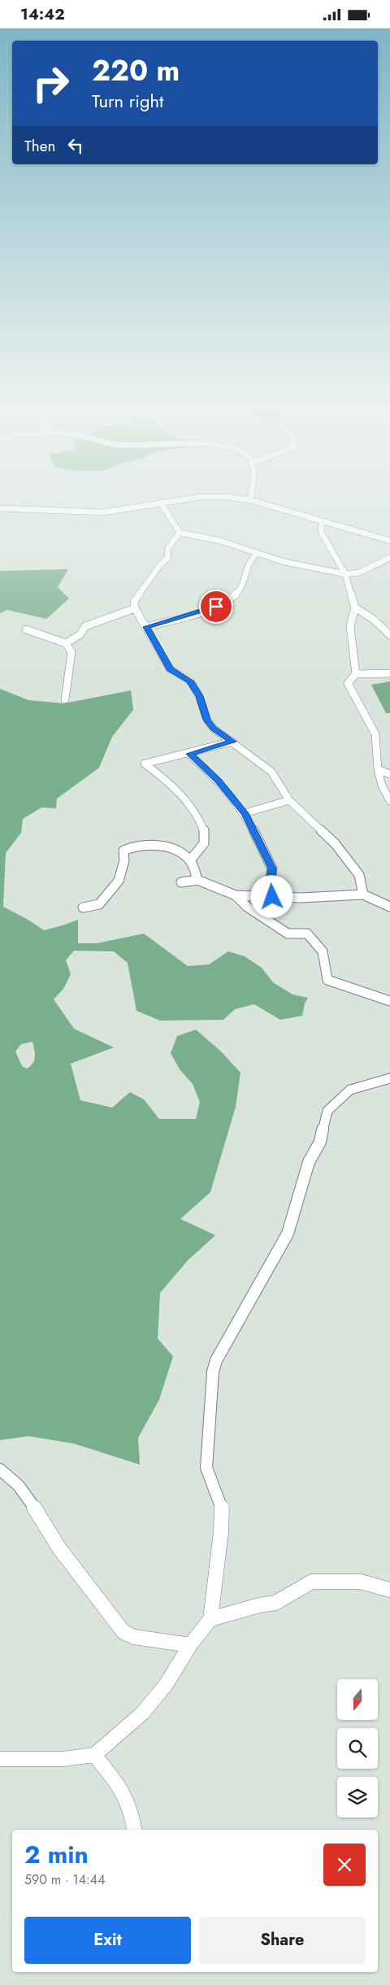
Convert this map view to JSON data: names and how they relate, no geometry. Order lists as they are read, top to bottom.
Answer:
{
  "north": "bottom",
  "page": {
    "status": "14:42",
    "turn": ["220 m", "Turn right"],
    "then": "Then",
    "heading": ["2 min", "590 m · 14:44"],
    "buttons": ["Exit", "Share"]
  }
}
